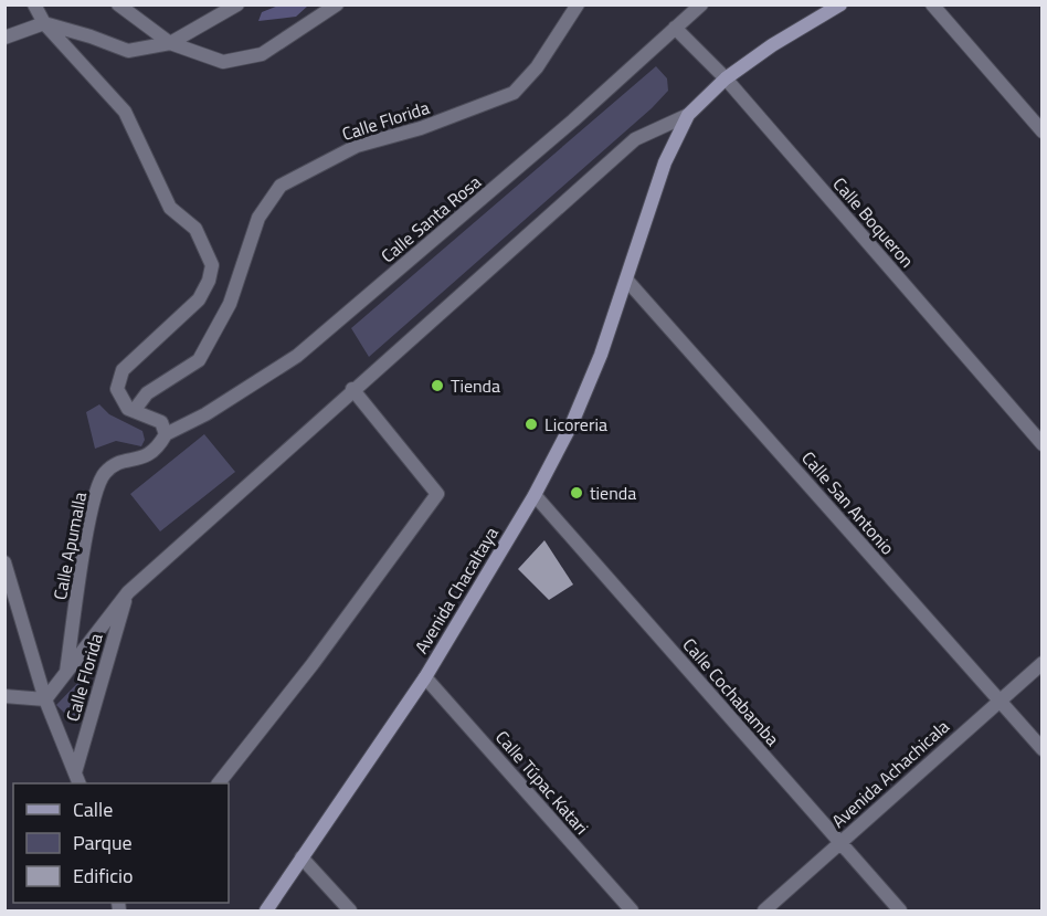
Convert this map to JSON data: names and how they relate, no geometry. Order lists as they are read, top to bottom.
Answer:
{
  "streets": {
    "street": [
      "Calle Florida",
      "Calle Santa Rosa",
      "Calle Boqueron",
      "Calle San Antonio",
      "Calle Apumalla",
      "Avenida Chacaltaya",
      "Calle Cochabamba",
      "Avenida Achachicala",
      "Calle Túpac Katari"
    ]
  },
  "crossings": [
    ["Calle Florida", "Avenida Chacaltaya"],
    ["Calle Santa Rosa", "Calle Boqueron"],
    ["Calle Santa Rosa", "Calle Apumalla"],
    ["Calle Boqueron", "Avenida Chacaltaya"],
    ["Calle San Antonio", "Avenida Chacaltaya"],
    ["Calle San Antonio", "Avenida Achachicala"],
    ["Calle Apumalla", "Avenida Chacaltaya"],
    ["Avenida Chacaltaya", "Calle Cochabamba"],
    ["Avenida Chacaltaya", "Calle Túpac Katari"],
    ["Calle Cochabamba", "Avenida Achachicala"]
  ],
  "places": ["Tienda", "Licoreria", "tienda"],
  "legend": ["Calle", "Parque", "Edificio"]
}
